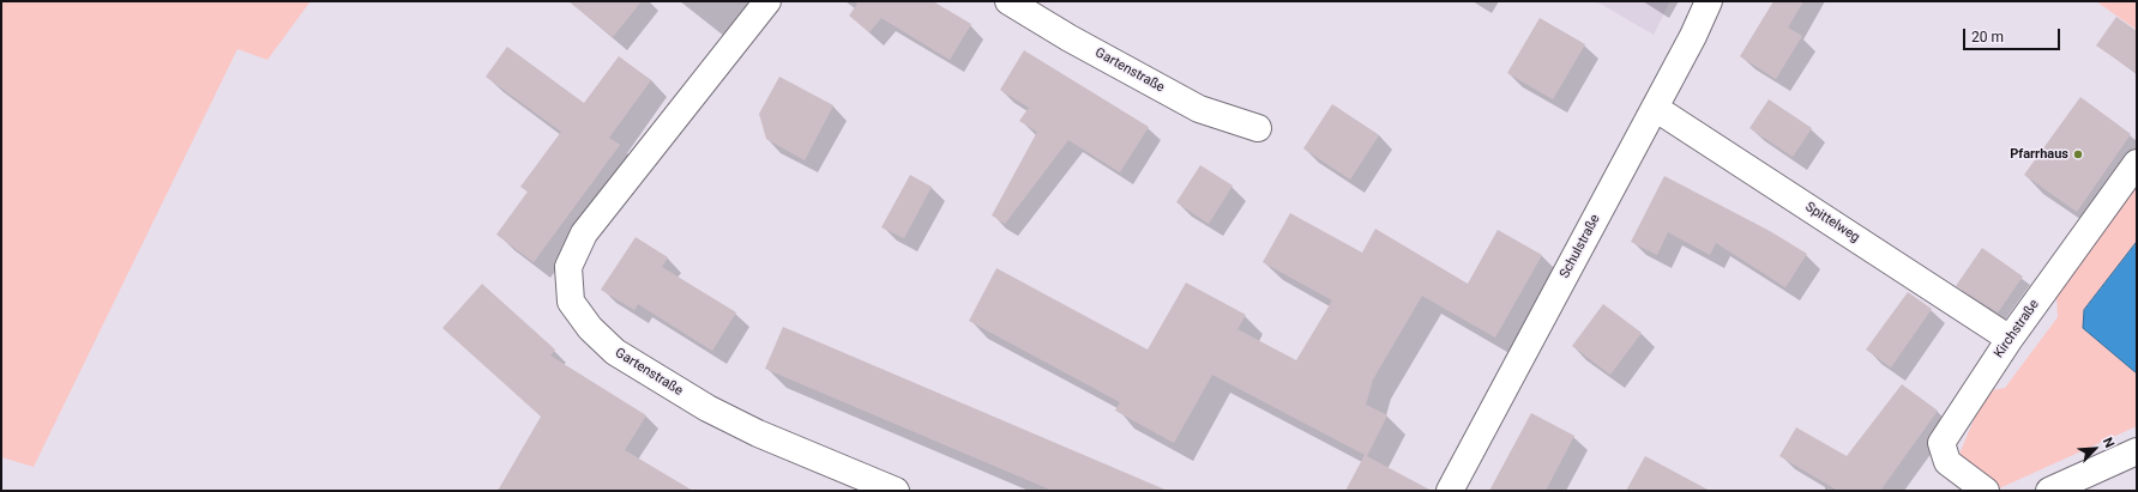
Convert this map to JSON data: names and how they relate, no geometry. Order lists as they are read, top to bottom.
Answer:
{
  "streets": {
    "street": [
      "Gartenstraße",
      "Spittelweg",
      "Schulstraße",
      "Kirchstraße"
    ]
  },
  "crossings": [
    ["Spittelweg", "Schulstraße"],
    ["Spittelweg", "Kirchstraße"]
  ],
  "places": ["Pfarrhaus"],
  "scale_bar": "20 m",
  "north": "top right"
}
